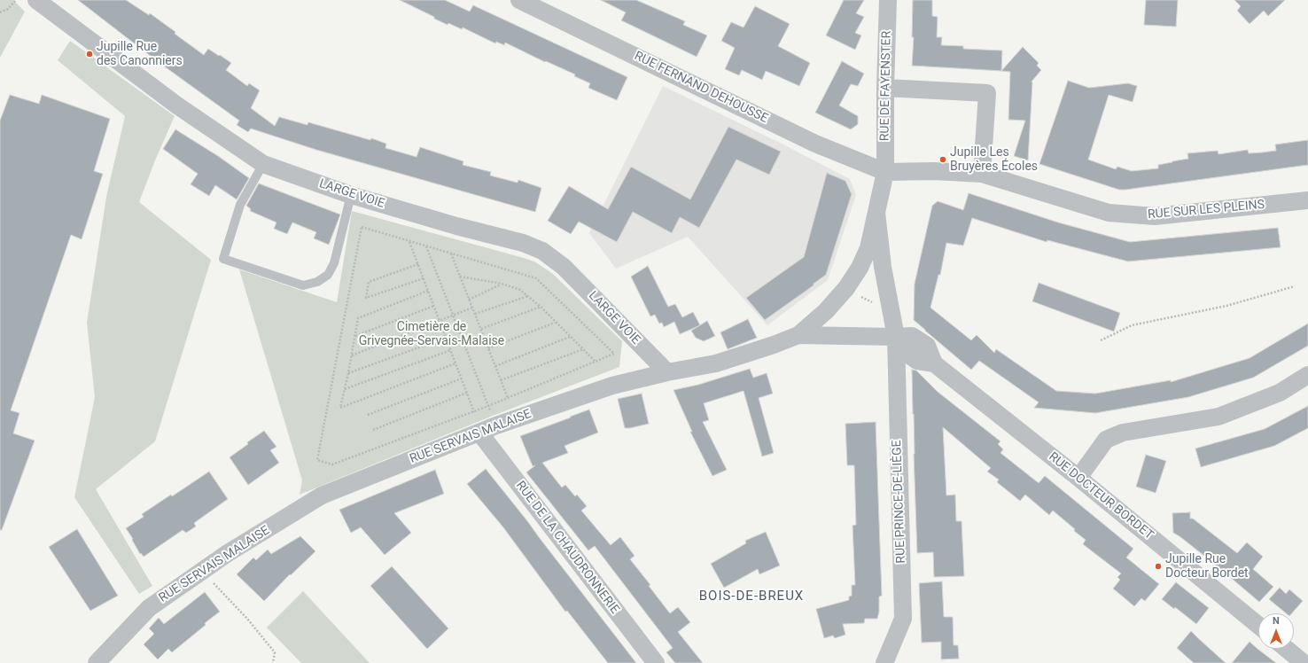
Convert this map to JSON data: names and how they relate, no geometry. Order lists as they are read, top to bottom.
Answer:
{
  "streets": {
    "street": [
      "RUE DE FAYENSTER",
      "RUE FERNAND DEHOUSSE",
      "LARGE VOIE",
      "RUE SUR LES PLEINS",
      "RUE SERVAIS MALAISE",
      "RUE DOCTEUR BORDET",
      "RUE PRINCE-DE-LIÈGE",
      "RUE DE LA CHAUDRONNERIE"
    ]
  },
  "crossings": [
    ["RUE DE FAYENSTER", "RUE FERNAND DEHOUSSE"],
    ["RUE DE FAYENSTER", "RUE SUR LES PLEINS"],
    ["RUE FERNAND DEHOUSSE", "RUE SUR LES PLEINS"],
    ["LARGE VOIE", "RUE SERVAIS MALAISE"],
    ["RUE SERVAIS MALAISE", "RUE DOCTEUR BORDET"],
    ["RUE SERVAIS MALAISE", "RUE PRINCE-DE-LIÈGE"],
    ["RUE SERVAIS MALAISE", "RUE DE LA CHAUDRONNERIE"],
    ["RUE DOCTEUR BORDET", "RUE PRINCE-DE-LIÈGE"]
  ],
  "districts": ["BOIS-DE-BREUX"],
  "parks": ["Cimetière de Grivegnée-Servais-Malaise"],
  "places": ["Jupille Rue des Canonniers", "Jupille Les Bruyères Écoles", "Jupille Rue Docteur Bordet"],
  "north": "top"
}
